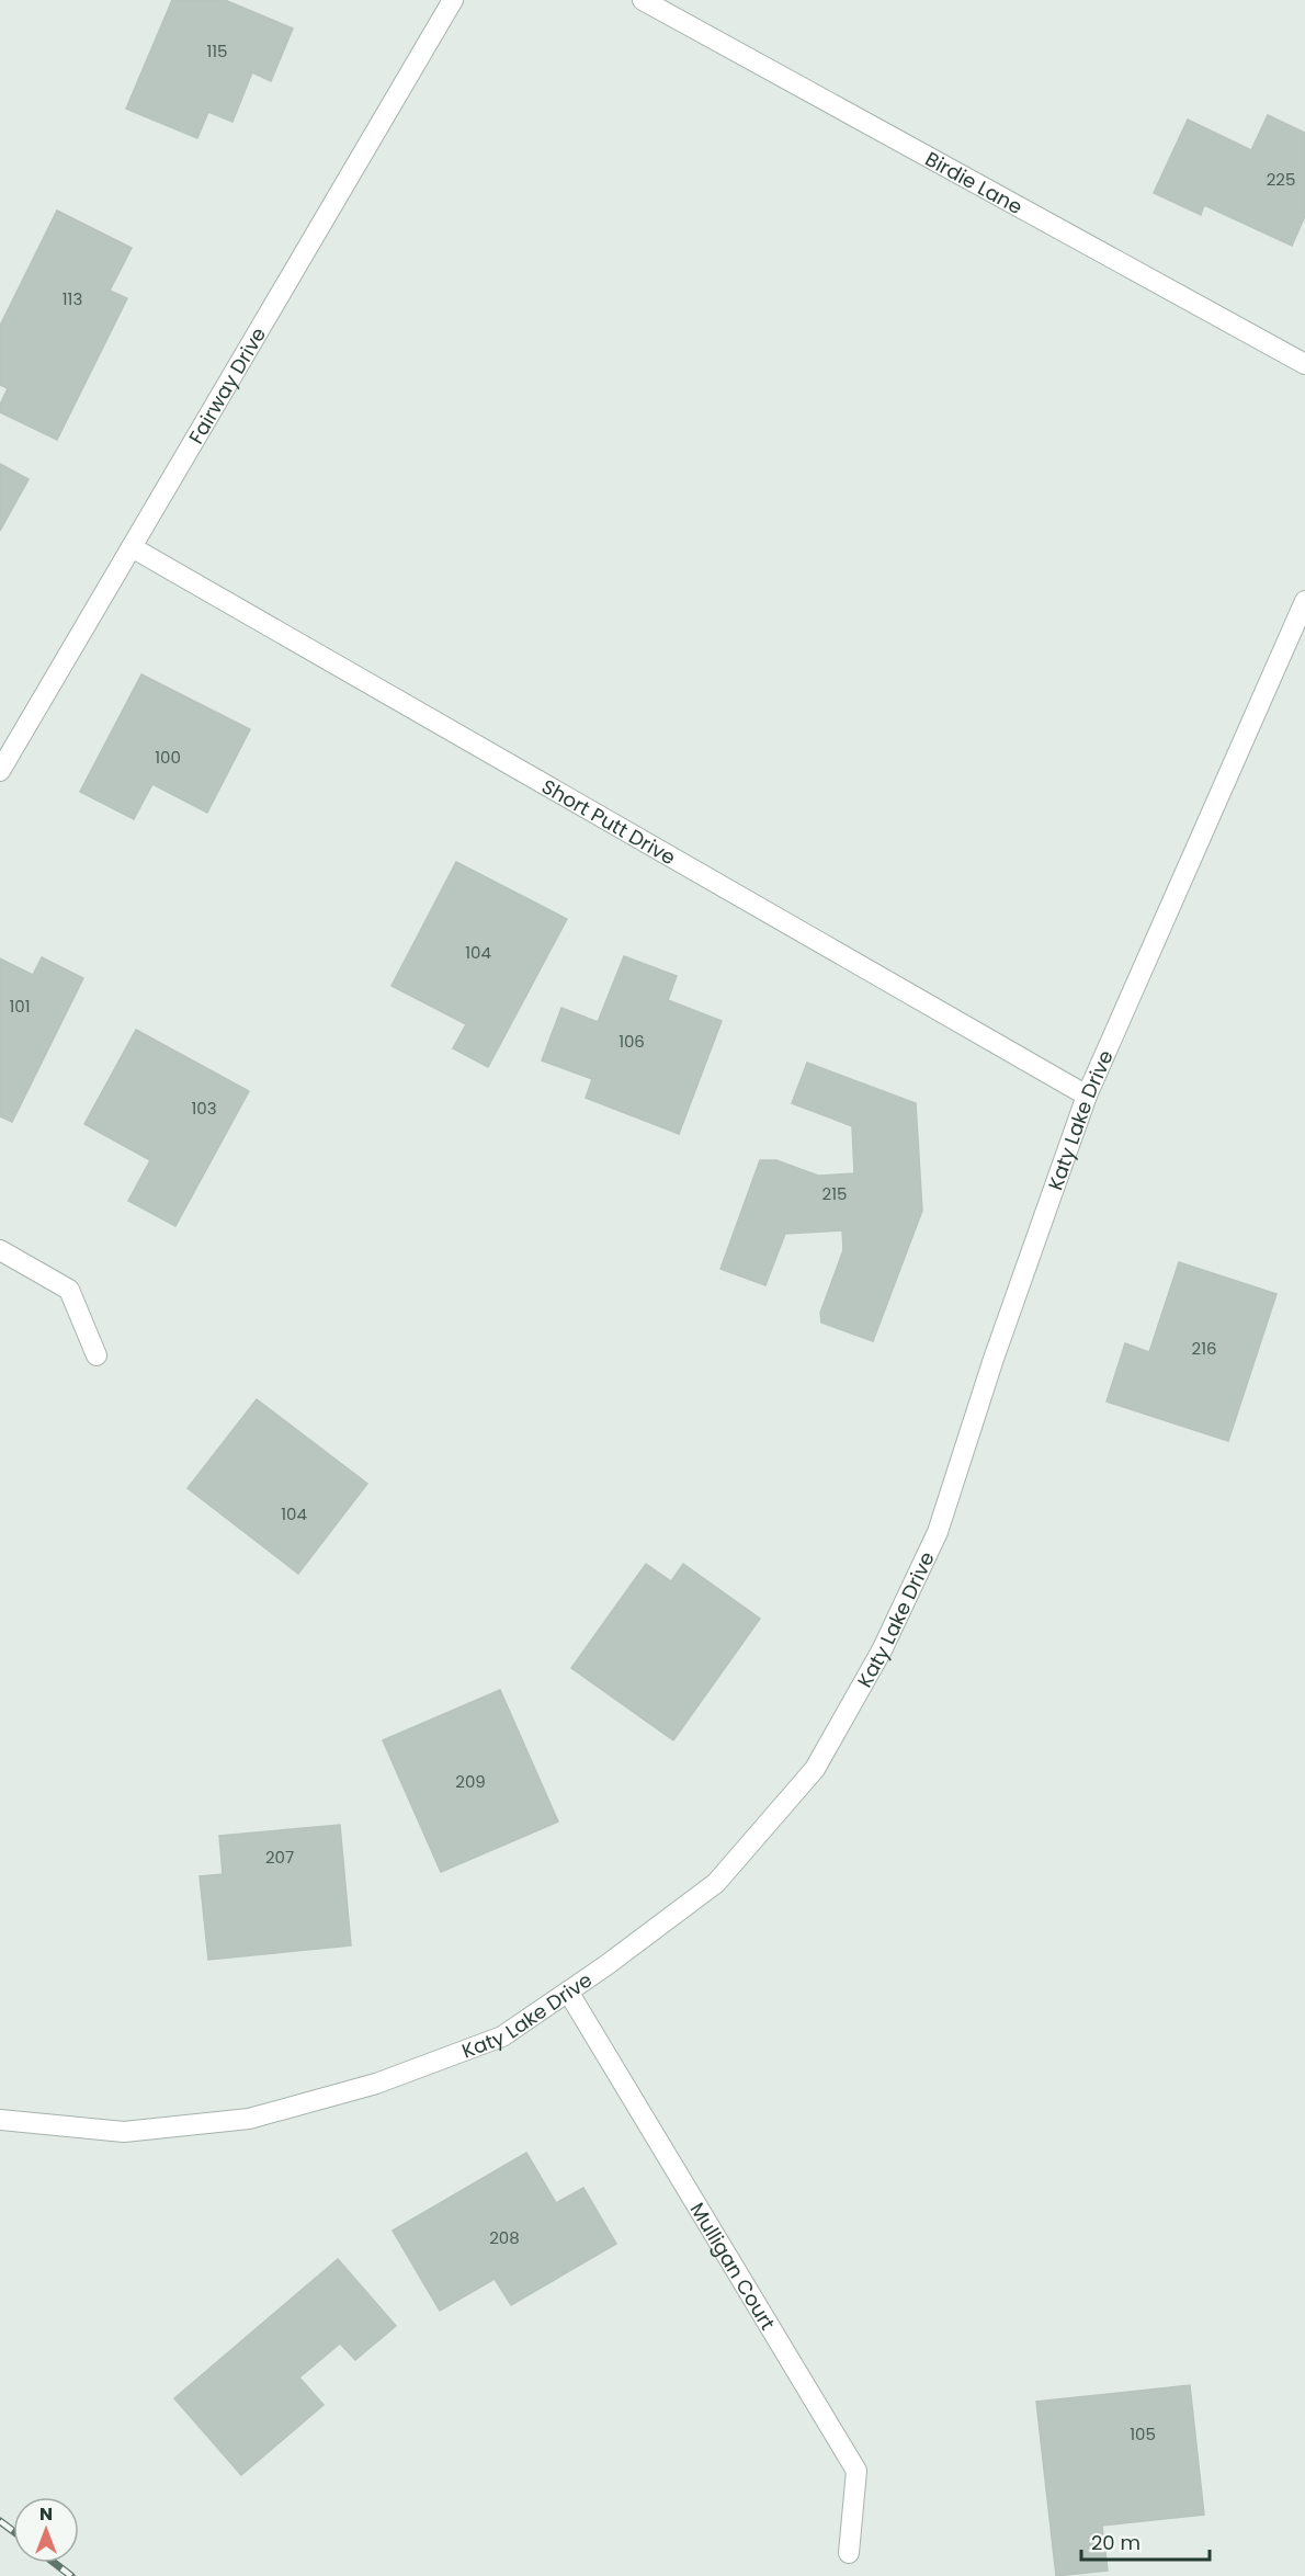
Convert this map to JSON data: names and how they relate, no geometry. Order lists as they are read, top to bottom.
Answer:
{
  "streets": {
    "street": [
      "Birdie Lane",
      "Fairway Drive",
      "Short Putt Drive",
      "Katy Lake Drive",
      "Mulligan Court"
    ]
  },
  "crossings": [
    ["Fairway Drive", "Short Putt Drive"],
    ["Short Putt Drive", "Katy Lake Drive"],
    ["Katy Lake Drive", "Mulligan Court"]
  ],
  "house_numbers": [
    "115",
    "225",
    "113",
    "100",
    "104",
    "101",
    "106",
    "103",
    "215",
    "216",
    "104",
    "209",
    "207",
    "208",
    "105"
  ],
  "scale_bar": "20 m",
  "north": "top"
}
